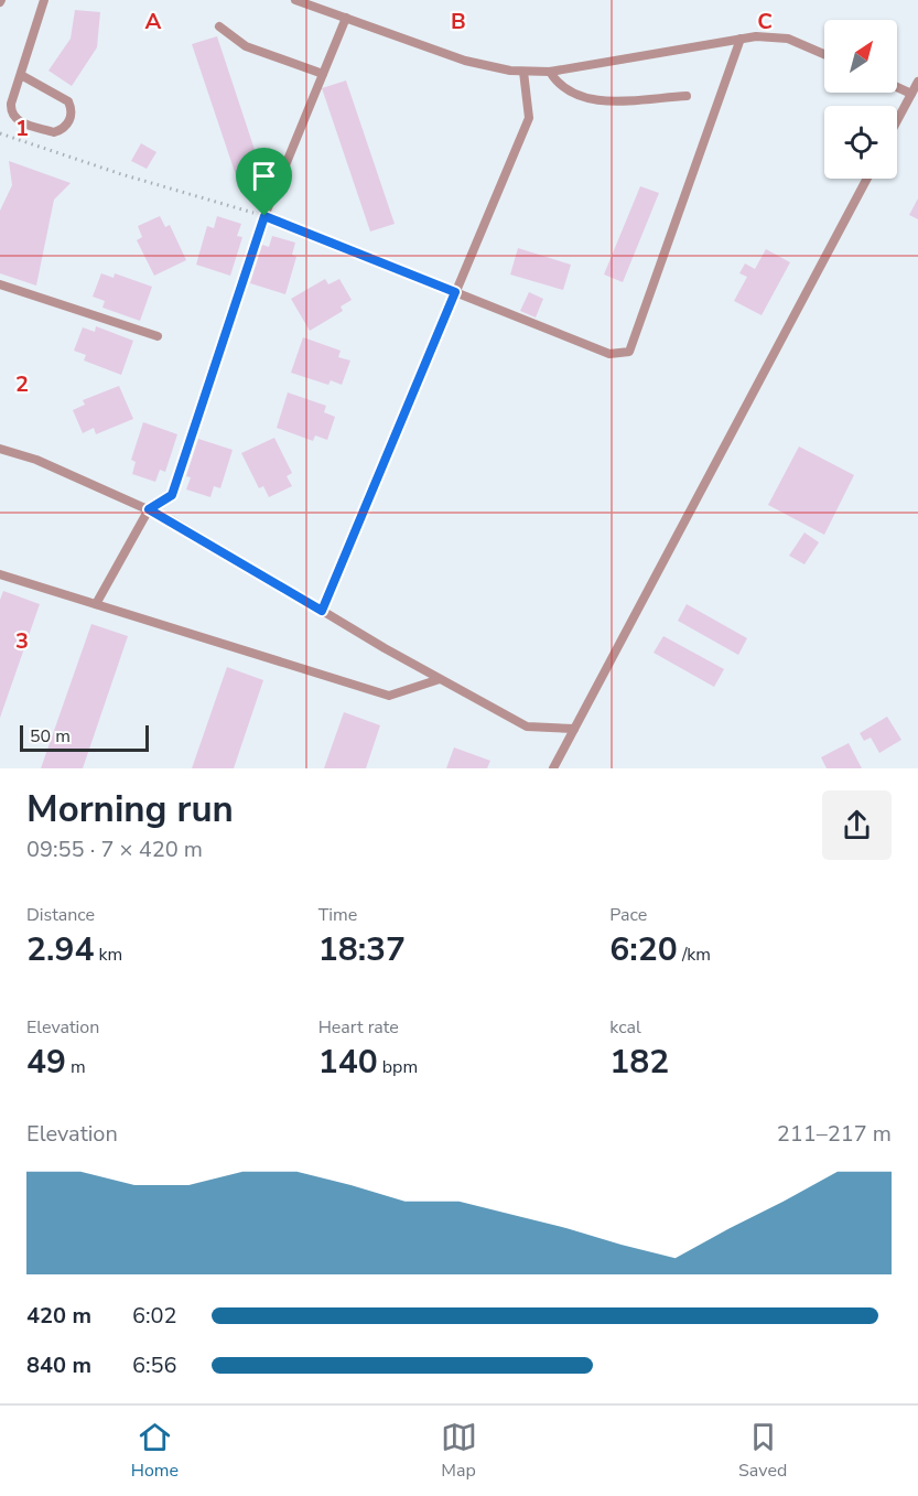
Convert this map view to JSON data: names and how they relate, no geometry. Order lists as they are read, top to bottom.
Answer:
{
  "scale_bar": "50 m",
  "north": "top right",
  "page": {
    "scale": "50 m",
    "heading": ["Morning run", "09:55 · 7 × 420 m"],
    "stats": [
      ["Distance", "2.94 km"],
      ["Time", "18:37"],
      ["Pace", "6:20 /km"],
      ["Elevation", "49 m"],
      ["Heart rate", "140 bpm"],
      ["kcal", "182"]
    ],
    "chart": ["Elevation", "211–217 m"],
    "list": [
      {
        "name": "420 m",
        "note": "6:02"
      },
      {
        "name": "840 m",
        "note": "6:56"
      }
    ],
    "tabs": ["Home", "Map", "Saved"]
  },
  "grid": {
    "columns": ["A", "B", "C"],
    "rows": ["1", "2", "3"]
  }
}
